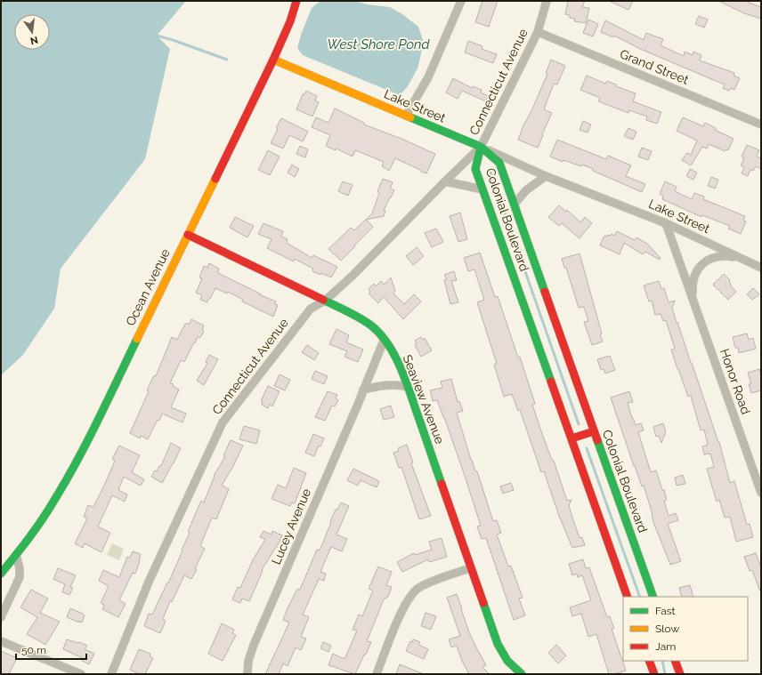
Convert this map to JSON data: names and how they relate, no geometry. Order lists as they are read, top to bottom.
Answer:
{
  "streets": {
    "street": [
      "Grand Street",
      "Connecticut Avenue",
      "Lake Street",
      "Colonial Boulevard",
      "Ocean Avenue",
      "Honor Road",
      "Seaview Avenue",
      "Lucey Avenue"
    ]
  },
  "crossings": [
    ["Grand Street", "Connecticut Avenue"],
    ["Connecticut Avenue", "Lake Street"],
    ["Connecticut Avenue", "Colonial Boulevard"],
    ["Connecticut Avenue", "Seaview Avenue"],
    ["Lake Street", "Colonial Boulevard"],
    ["Lake Street", "Ocean Avenue"],
    ["Lake Street", "Honor Road"],
    ["Ocean Avenue", "Seaview Avenue"],
    ["Seaview Avenue", "Lucey Avenue"]
  ],
  "water": ["West Shore Pond"],
  "legend": ["Fast", "Slow", "Jam"],
  "scale_bar": "50 m",
  "north": "bottom"
}
